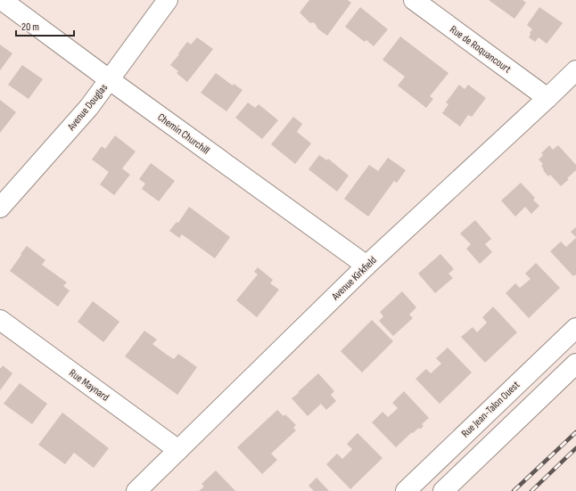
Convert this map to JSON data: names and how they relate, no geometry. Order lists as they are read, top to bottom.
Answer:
{
  "streets": {
    "street": [
      "Rue de Roquancourt",
      "Avenue Douglas",
      "Chemin Churchill",
      "Avenue Kirkfield",
      "Rue Maynard",
      "Rue Jean-Talon Ouest"
    ]
  },
  "crossings": [
    ["Rue de Roquancourt", "Avenue Kirkfield"],
    ["Avenue Douglas", "Chemin Churchill"],
    ["Chemin Churchill", "Avenue Kirkfield"],
    ["Avenue Kirkfield", "Rue Maynard"]
  ],
  "scale_bar": "20 m"
}
